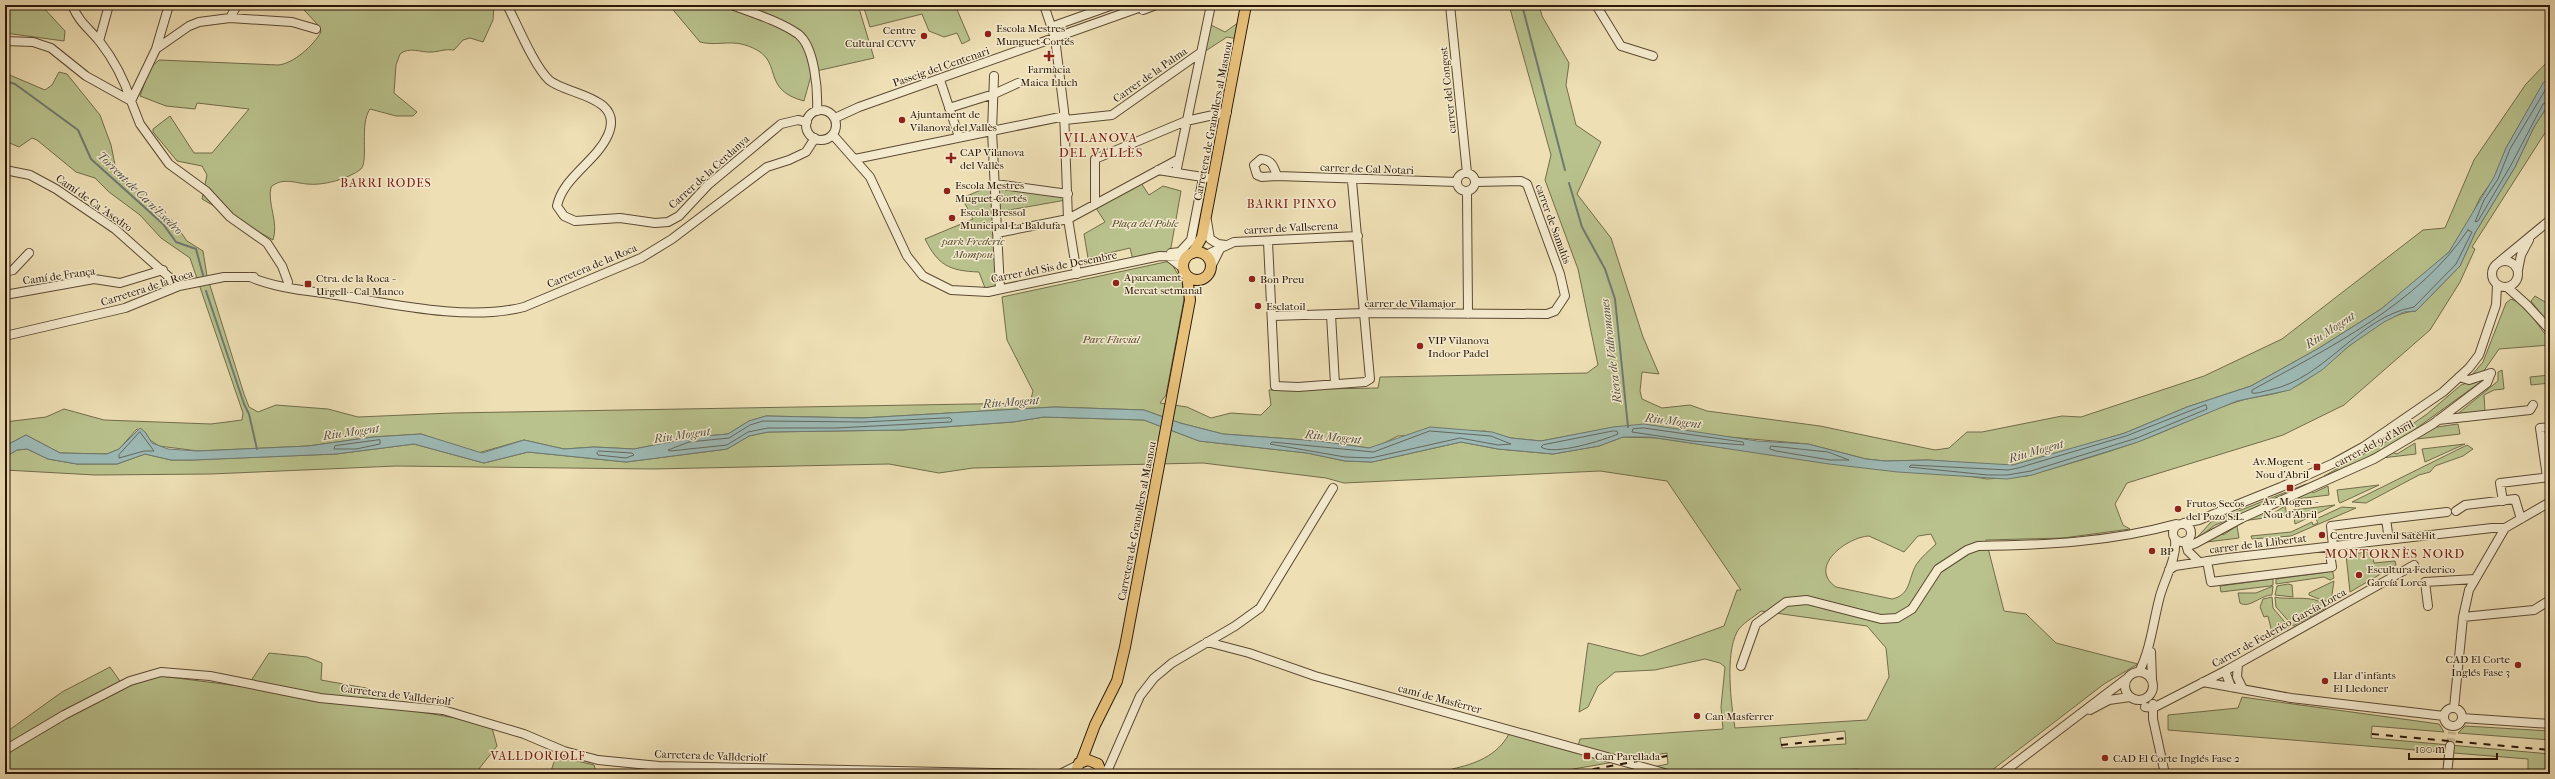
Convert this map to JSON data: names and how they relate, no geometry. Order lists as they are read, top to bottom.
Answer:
{
  "streets": {
    "main road": ["Carretera de Granollers al Masnou"],
    "street": [
      "Passeig del Centenari",
      "Carrer de la Palma",
      "carrer del Congost",
      "carrer de Cal Notari",
      "Carrer de la Cerdanya",
      "Camí de Ca 'Asedro",
      "carrer de Samalús",
      "carrer de Vallserena",
      "Carretera de la Roca",
      "Carrer del Sis de Desembre",
      "Camí de França",
      "carrer de Vilamajor",
      "carrer del 9 d'Abril",
      "carrer de la Llibertat",
      "Carrer de Federico García Lorca",
      "Carretera de Vallderiolf",
      "camí de Masferrer"
    ]
  },
  "crossings": [
    ["Passeig del Centenari", "Carrer de la Cerdanya"],
    ["Passeig del Centenari", "Carretera de la Roca"],
    ["Passeig del Centenari", "Carrer del Sis de Desembre"],
    ["Carrer de la Palma", "Carrer del Sis de Desembre"],
    ["carrer del Congost", "carrer de Cal Notari"],
    ["carrer del Congost", "carrer de Samalús"],
    ["Carretera de Granollers al Masnou", "carrer de Vallserena"],
    ["Carretera de Granollers al Masnou", "Carrer del Sis de Desembre"],
    ["carrer de Cal Notari", "carrer de Samalús"],
    ["Carrer de la Cerdanya", "Carretera de la Roca"],
    ["Carrer de la Cerdanya", "Carrer del Sis de Desembre"],
    ["Camí de Ca 'Asedro", "Carretera de la Roca"],
    ["Camí de Ca 'Asedro", "Camí de França"],
    ["carrer de Samalús", "carrer de Vilamajor"],
    ["carrer de Vallserena", "Carrer del Sis de Desembre"],
    ["Carretera de la Roca", "Carrer del Sis de Desembre"],
    ["carrer del 9 d'Abril", "carrer de la Llibertat"]
  ],
  "districts": [
    "VILANOVA DEL VALLÈS",
    "BARRI RODES",
    "BARRI PINXO",
    "MONTORNÈS NORD",
    "VALLDORIOLF"
  ],
  "water": ["Torrent de Ca n'Esedro", "Riu Mogent", "Riera de Vallromanes"],
  "parks": ["Plaça del Poble", "park Frederic Mompou", "Parc Fluvial"],
  "places": {
    "other": [
      "Escola Mestres Munguet-Cortés",
      "Centre Cultural CCVV",
      "Ajuntament de Vilanova del Vallès",
      "Escola Mestres Muguet-Cortés",
      "Escola Bressol Municipal La Baldufa",
      "Bon Preu",
      "Aparcament Mercat setmanal",
      "Esclatoil",
      "VIP Vilanova Indoor Padel",
      "Frutos Secos del Pozo S.L.",
      "Centre Juvenil Satèl·lit",
      "BP",
      "Escultura Federico García Lorca",
      "CAD El Corte Inglés Fase 3",
      "Llar d'infants El Lledoner",
      "Can Masferrer",
      "CAD El Corte Inglés Fase 2"
    ],
    "health": ["Farmàcia Maica Lluch", "CAP Vilanova del Vallès"],
    "transit": [
      "Ctra. de la Roca - Urgell - Cal Manco",
      "Av.Mogent - Nou d'Abril",
      "Av. Mogen - Nou d'Abril",
      "Can Parellada"
    ]
  },
  "scale_bar": "100 m"
}
